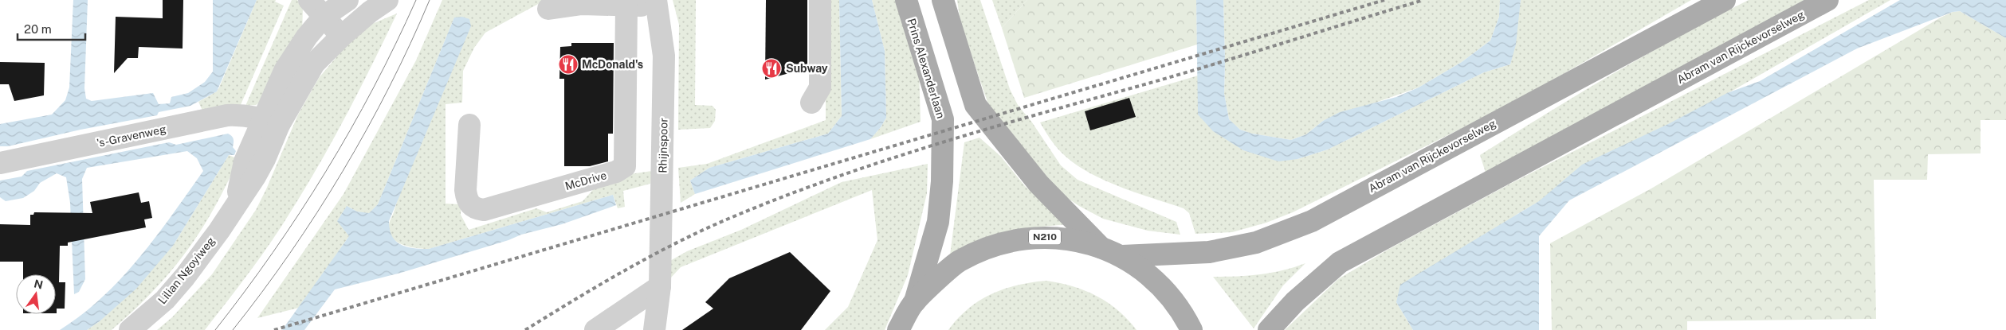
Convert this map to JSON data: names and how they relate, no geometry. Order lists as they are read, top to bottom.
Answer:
{
  "streets": {
    "main road": ["Abram van Rijckevorselweg", "Prins Alexanderlaan", "N210"],
    "street": [
      "'s-Gravenweg",
      "Rhijnspoor",
      "McDrive",
      "Lilian Ngoyiweg"
    ]
  },
  "crossings": [
    ["Abram van Rijckevorselweg", "N210"],
    ["Prins Alexanderlaan", "N210"],
    ["'s-Gravenweg", "Lilian Ngoyiweg"],
    ["Rhijnspoor", "McDrive"]
  ],
  "places": {
    "restaurant": ["McDonald's", "Subway"]
  },
  "scale_bar": "20 m",
  "north": "top"
}
